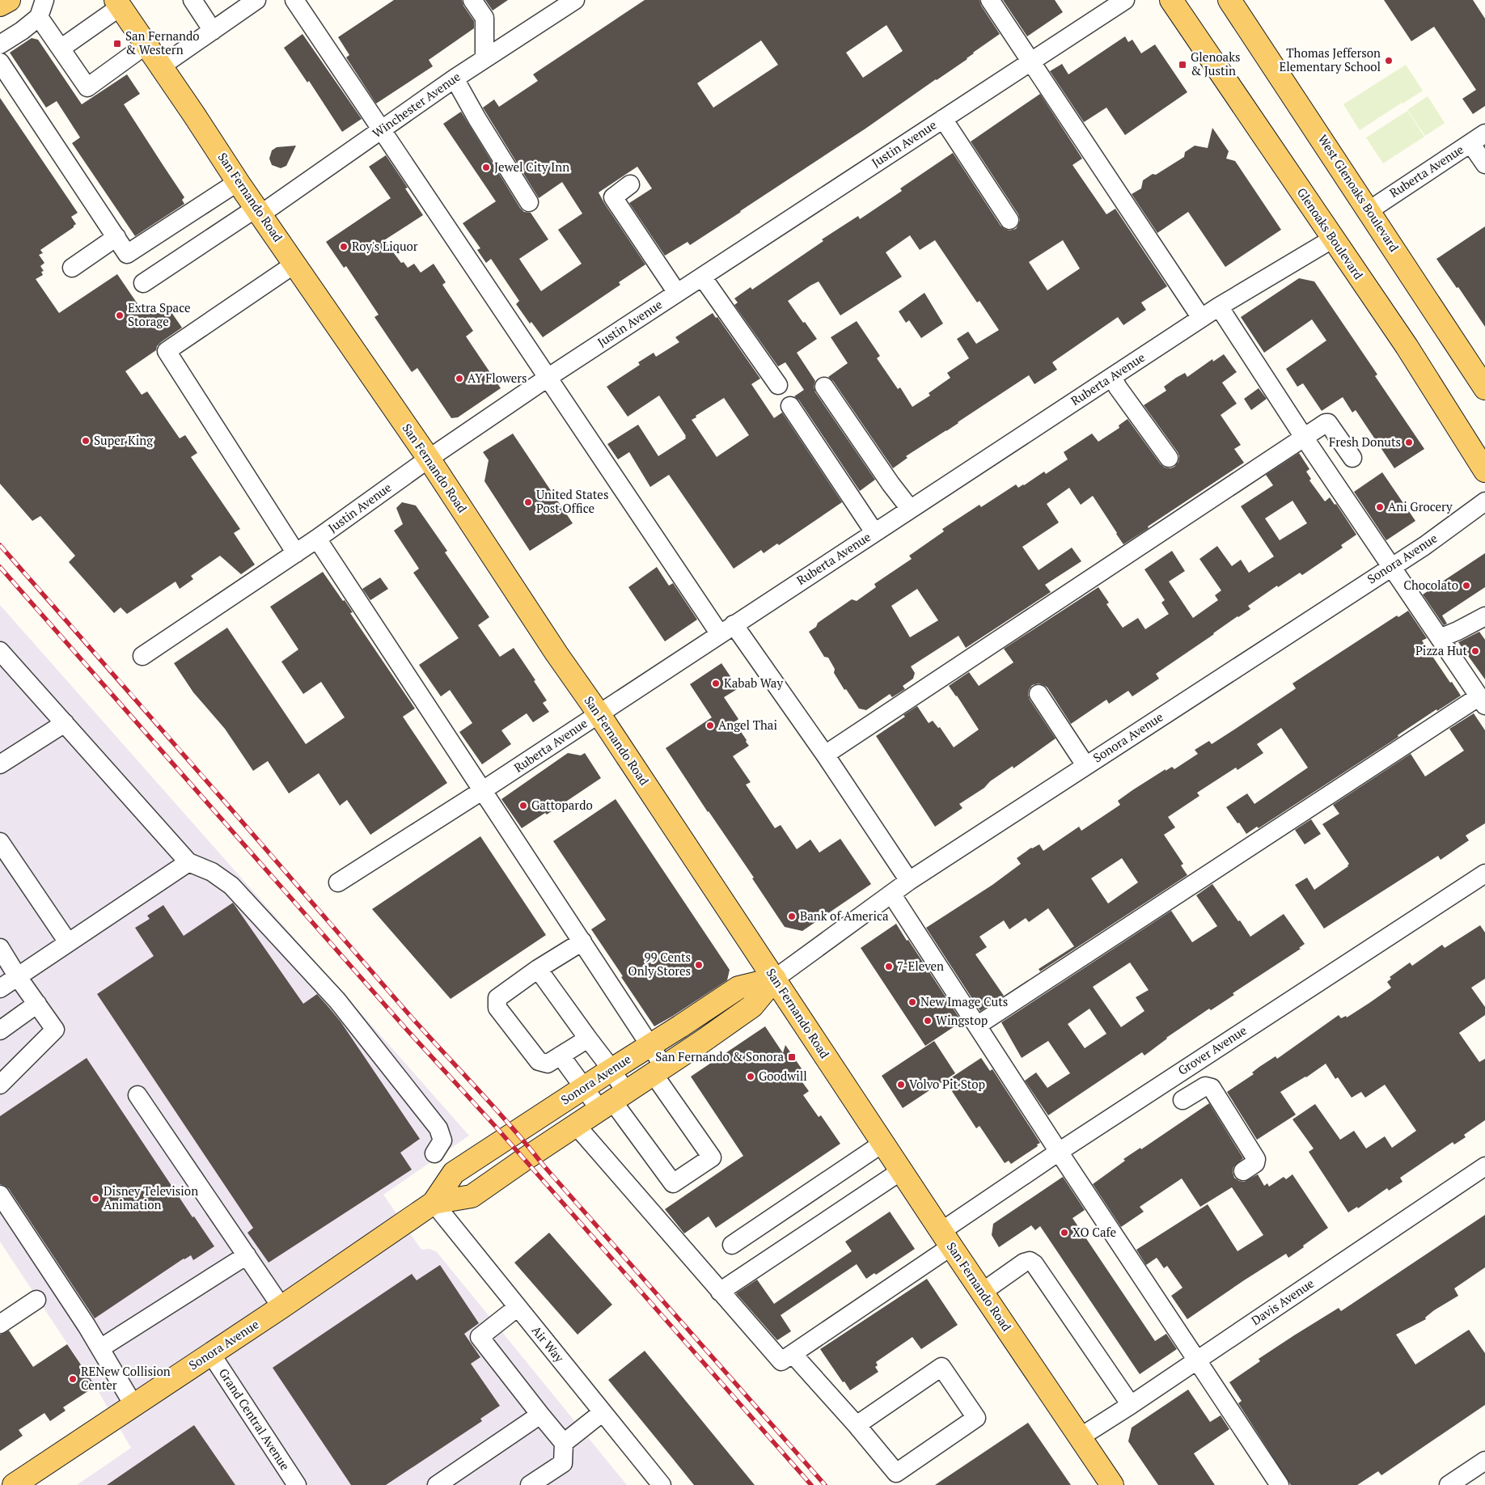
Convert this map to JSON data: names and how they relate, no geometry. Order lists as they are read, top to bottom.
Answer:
{
  "streets": {
    "main road": [
      "West Glenoaks Boulevard",
      "San Fernando Road",
      "Glenoaks Boulevard",
      "Sonora Avenue"
    ],
    "street": [
      "Winchester Avenue",
      "Justin Avenue",
      "Ruberta Avenue",
      "Grover Avenue",
      "Davis Avenue",
      "Air Way",
      "Grand Central Avenue"
    ]
  },
  "crossings": [
    ["Winchester Avenue", "San Fernando Road"],
    ["Justin Avenue", "San Fernando Road"],
    ["Ruberta Avenue", "West Glenoaks Boulevard"],
    ["Ruberta Avenue", "San Fernando Road"],
    ["Ruberta Avenue", "Glenoaks Boulevard"],
    ["San Fernando Road", "Sonora Avenue"],
    ["San Fernando Road", "Grover Avenue"],
    ["San Fernando Road", "Davis Avenue"],
    ["Sonora Avenue", "Air Way"],
    ["Sonora Avenue", "Grand Central Avenue"]
  ],
  "places": {
    "transit": ["San Fernando & Western", "Glenoaks & Justin", "San Fernando & Sonora"],
    "other": [
      "Thomas Jefferson Elementary School",
      "Jewel City Inn",
      "Roy's Liquor",
      "Extra Space Storage",
      "AY Flowers",
      "Super King",
      "Fresh Donuts",
      "United States Post Office",
      "Ani Grocery",
      "Chocolato",
      "Pizza Hut",
      "Kabab Way",
      "Angel Thai",
      "Gattopardo",
      "Bank of America",
      "99 Cents Only Stores",
      "7-Eleven",
      "New Image Cuts",
      "Wingstop",
      "Goodwill",
      "Volvo Pit Stop",
      "Disney Television Animation",
      "XO Cafe",
      "RENew Collision Center"
    ]
  }
}
